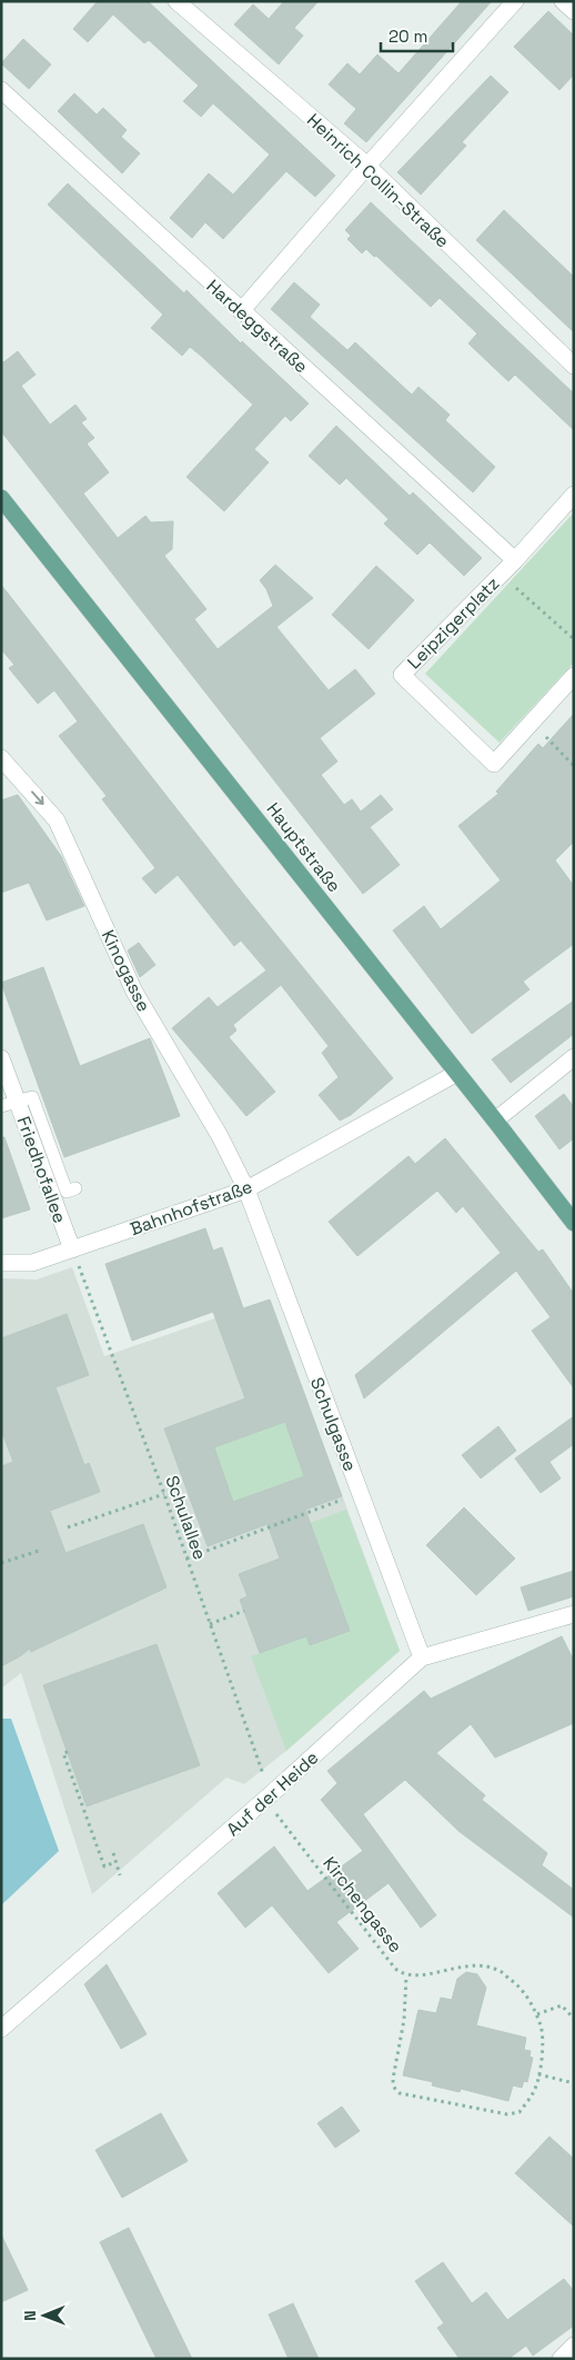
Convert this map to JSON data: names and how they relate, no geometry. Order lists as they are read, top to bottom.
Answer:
{
  "streets": {
    "main road": ["Hauptstraße"],
    "street": [
      "Heinrich Collin-Straße",
      "Hardeggstraße",
      "Leipzigerplatz",
      "Kinogasse",
      "Friedhofallee",
      "Bahnhofstraße",
      "Schulgasse",
      "Auf der Heide"
    ],
    "path": ["Schulallee", "Kirchengasse"]
  },
  "crossings": [
    ["Hardeggstraße", "Leipzigerplatz"],
    ["Hauptstraße", "Bahnhofstraße"],
    ["Kinogasse", "Bahnhofstraße"],
    ["Kinogasse", "Schulgasse"],
    ["Friedhofallee", "Bahnhofstraße"],
    ["Friedhofallee", "Schulallee"],
    ["Bahnhofstraße", "Schulgasse"],
    ["Bahnhofstraße", "Schulallee"],
    ["Schulgasse", "Auf der Heide"],
    ["Schulallee", "Auf der Heide"],
    ["Schulallee", "Kirchengasse"],
    ["Auf der Heide", "Kirchengasse"]
  ],
  "one_way": ["Kinogasse"],
  "scale_bar": "20 m",
  "north": "left"
}
